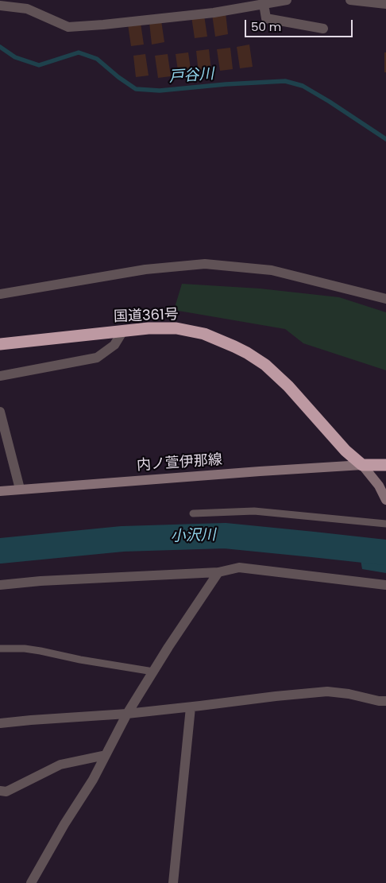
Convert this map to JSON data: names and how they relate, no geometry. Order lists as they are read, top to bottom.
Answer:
{
  "streets": {
    "highway": ["国道361号"],
    "main road": ["内ノ萱伊那線"]
  },
  "crossings": [
    ["国道361号", "内ノ萱伊那線"]
  ],
  "water": ["戸谷川", "小沢川"],
  "scale_bar": "50 m"
}
